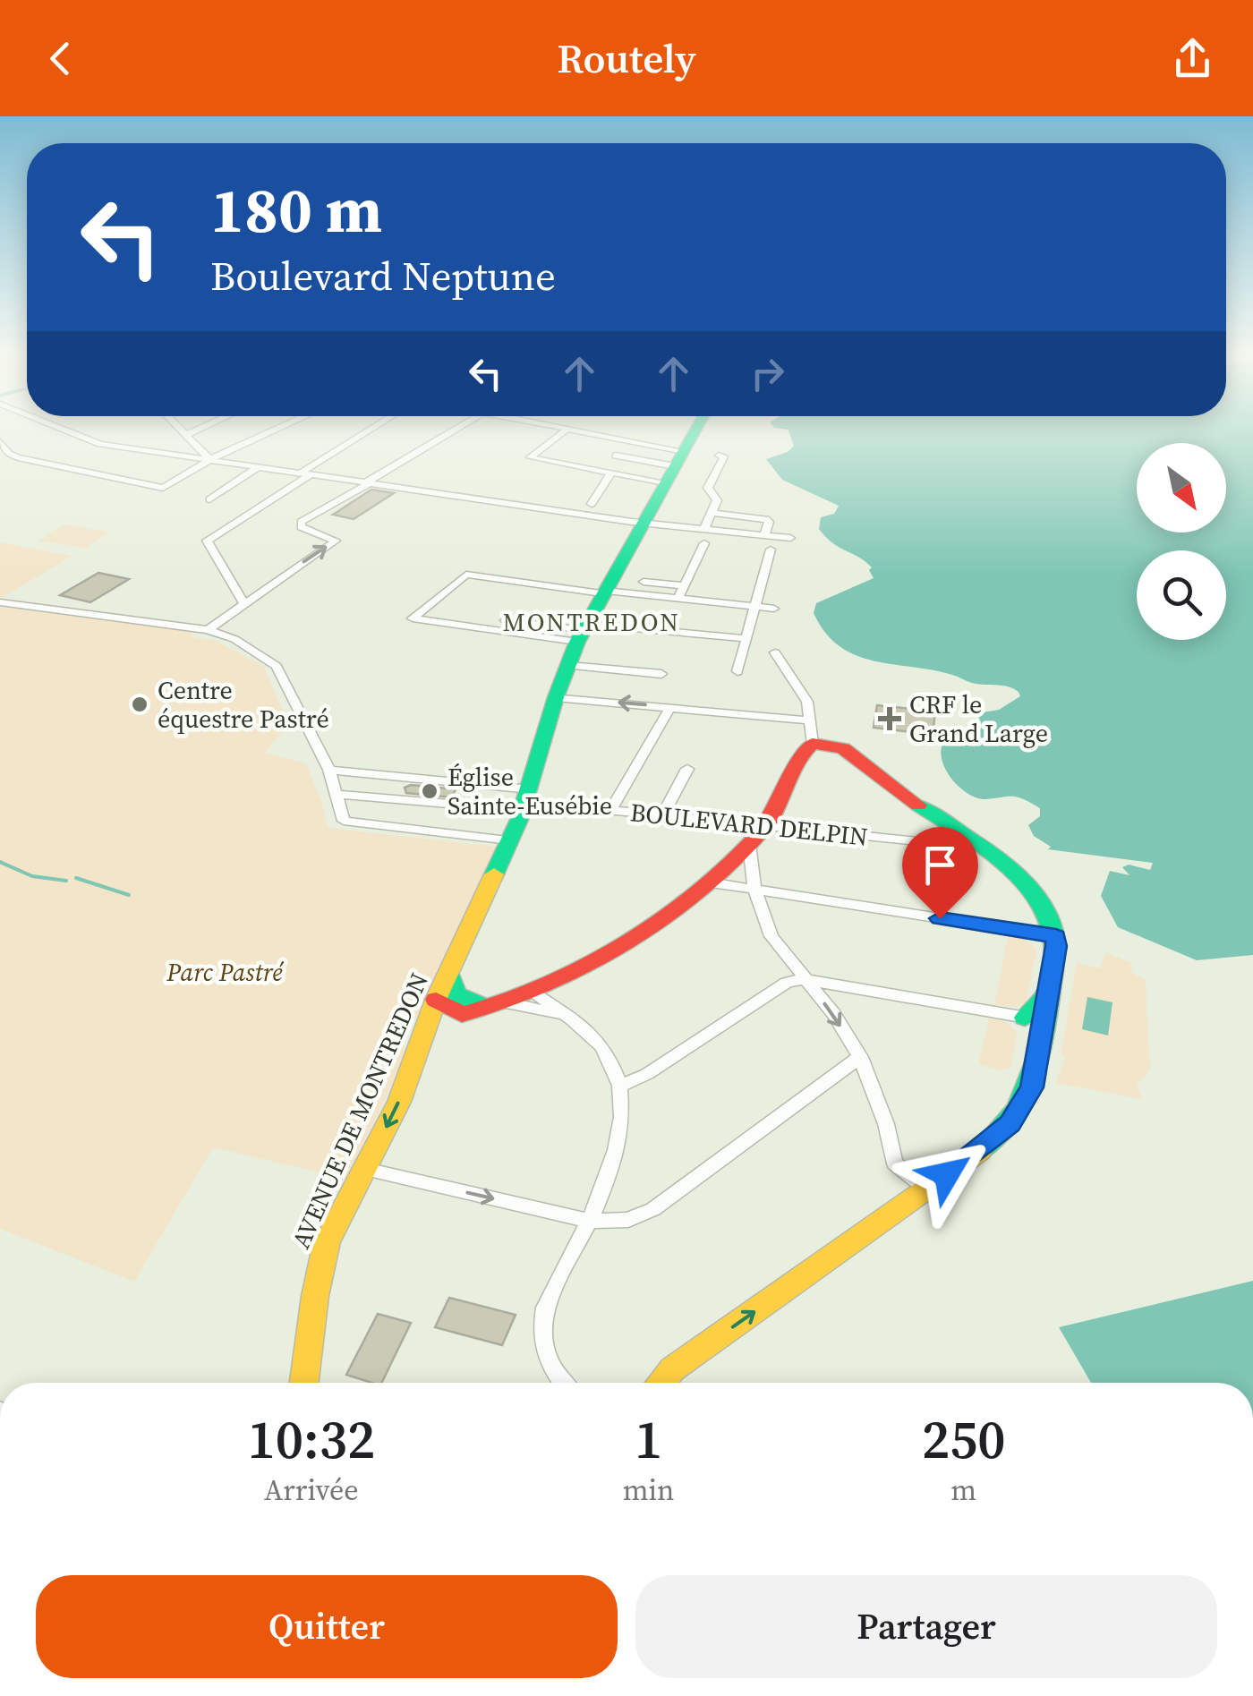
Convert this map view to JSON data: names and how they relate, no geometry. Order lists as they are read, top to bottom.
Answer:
{
  "streets": {
    "street": ["BOULEVARD DELPIN", "AVENUE DE MONTREDON"]
  },
  "crossings": [
    ["BOULEVARD DELPIN", "AVENUE DE MONTREDON"]
  ],
  "districts": ["MONTREDON"],
  "parks": ["Parc Pastré"],
  "places": {
    "other": ["Centre équestre Pastré", "Église Sainte-Eusébie"],
    "health": ["CRF le Grand Large"]
  },
  "north": "bottom right",
  "page": {
    "header": "Routely",
    "turn": ["180 m", "Boulevard Neptune"],
    "eta": [
      "10:32",
      "Arrivée",
      "1",
      "min",
      "250",
      "m"
    ],
    "buttons": ["Quitter", "Partager"]
  }
}
